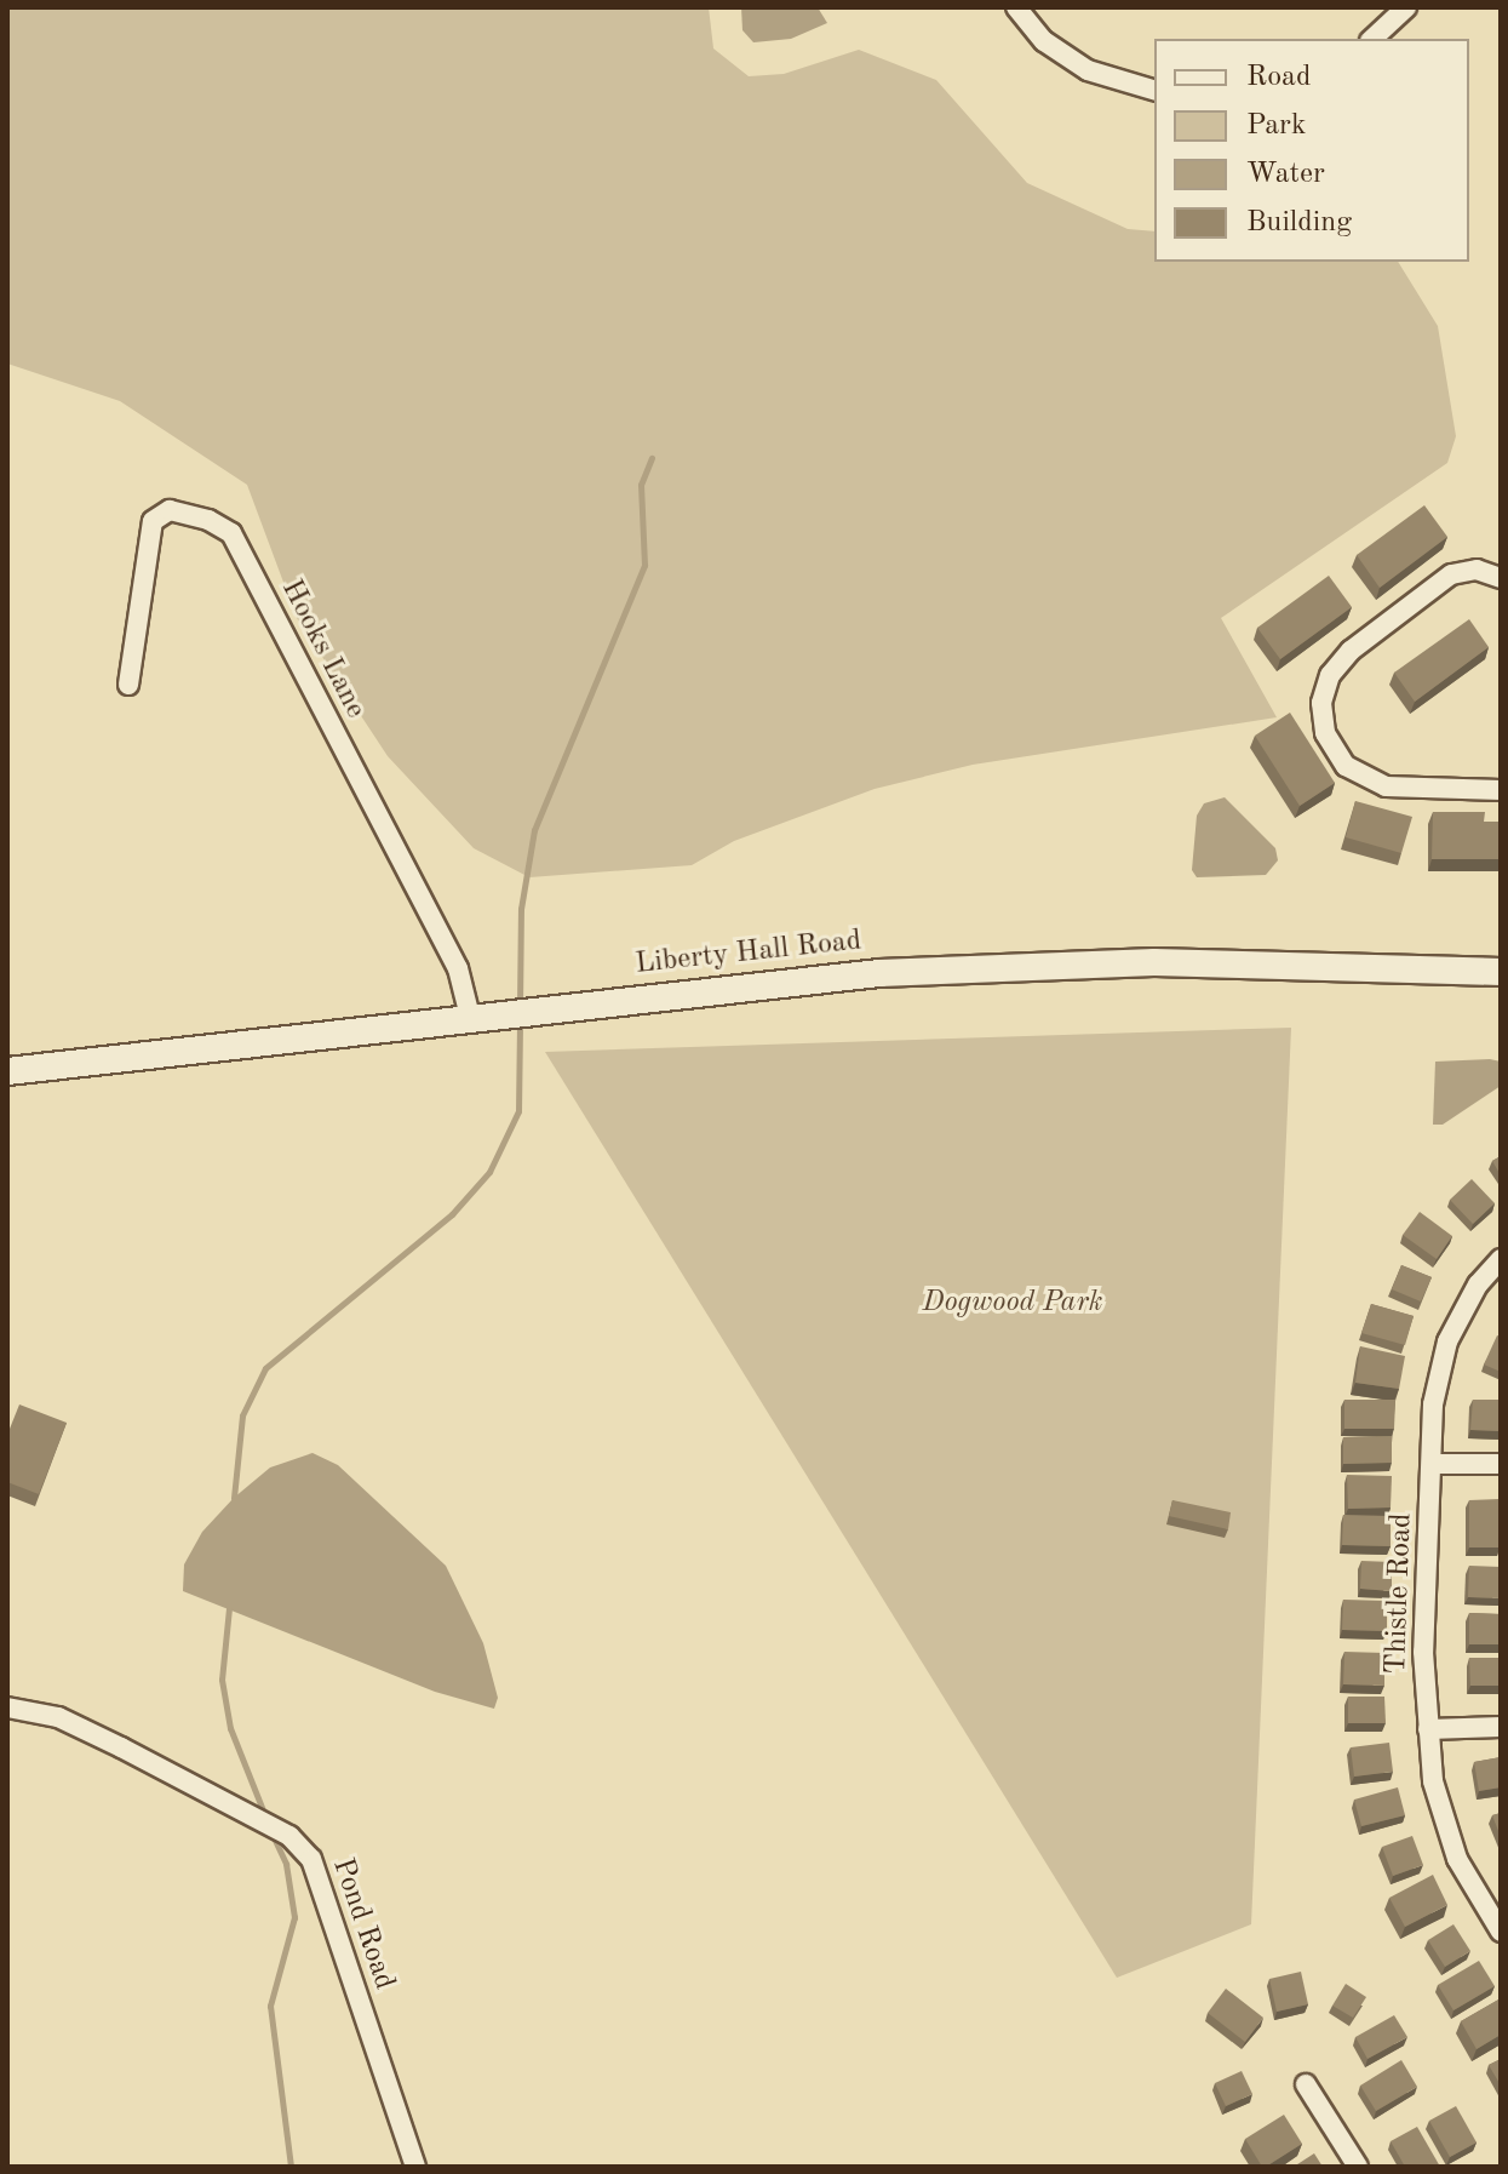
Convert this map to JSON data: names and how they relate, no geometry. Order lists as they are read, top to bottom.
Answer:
{
  "streets": {
    "main road": ["Liberty Hall Road"],
    "street": ["Hooks Lane", "Thistle Road", "Pond Road"]
  },
  "crossings": [
    ["Hooks Lane", "Liberty Hall Road"]
  ],
  "parks": ["Dogwood Park"],
  "legend": [
    "Road",
    "Park",
    "Water",
    "Building"
  ]
}
